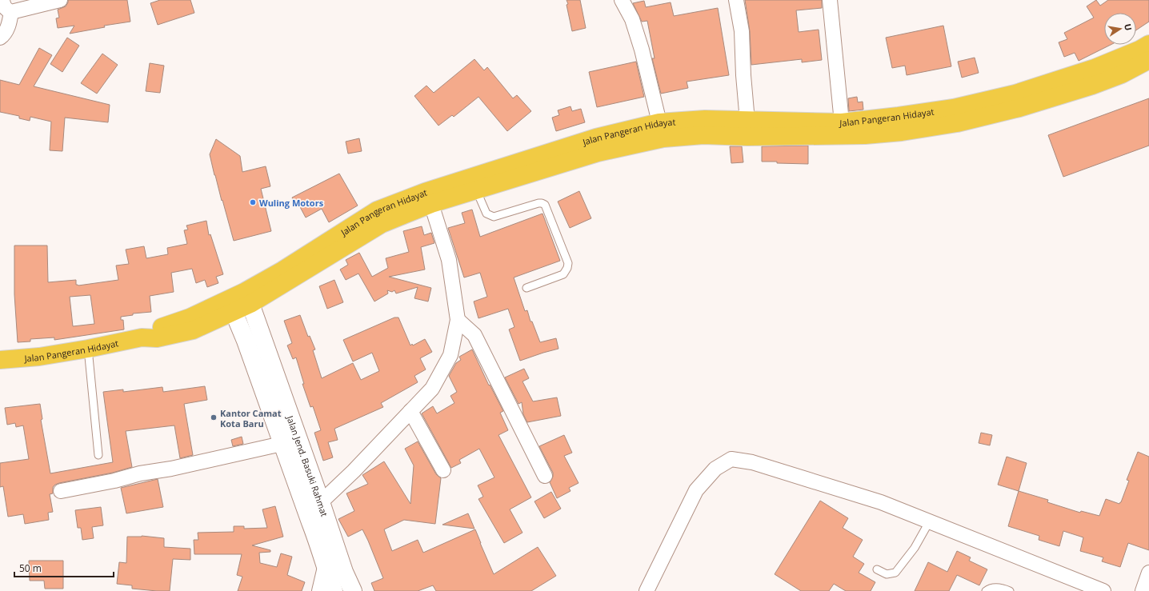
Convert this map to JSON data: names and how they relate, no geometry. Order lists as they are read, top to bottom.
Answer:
{
  "streets": {
    "highway": ["Jalan Pangeran Hidayat"],
    "main road": ["Jalan Jend. Basuki Rahmat"]
  },
  "crossings": [
    ["Jalan Pangeran Hidayat", "Jalan Jend. Basuki Rahmat"]
  ],
  "places": ["Wuling Motors", "Kantor Camat Kota Baru"],
  "scale_bar": "50 m",
  "north": "right"
}
